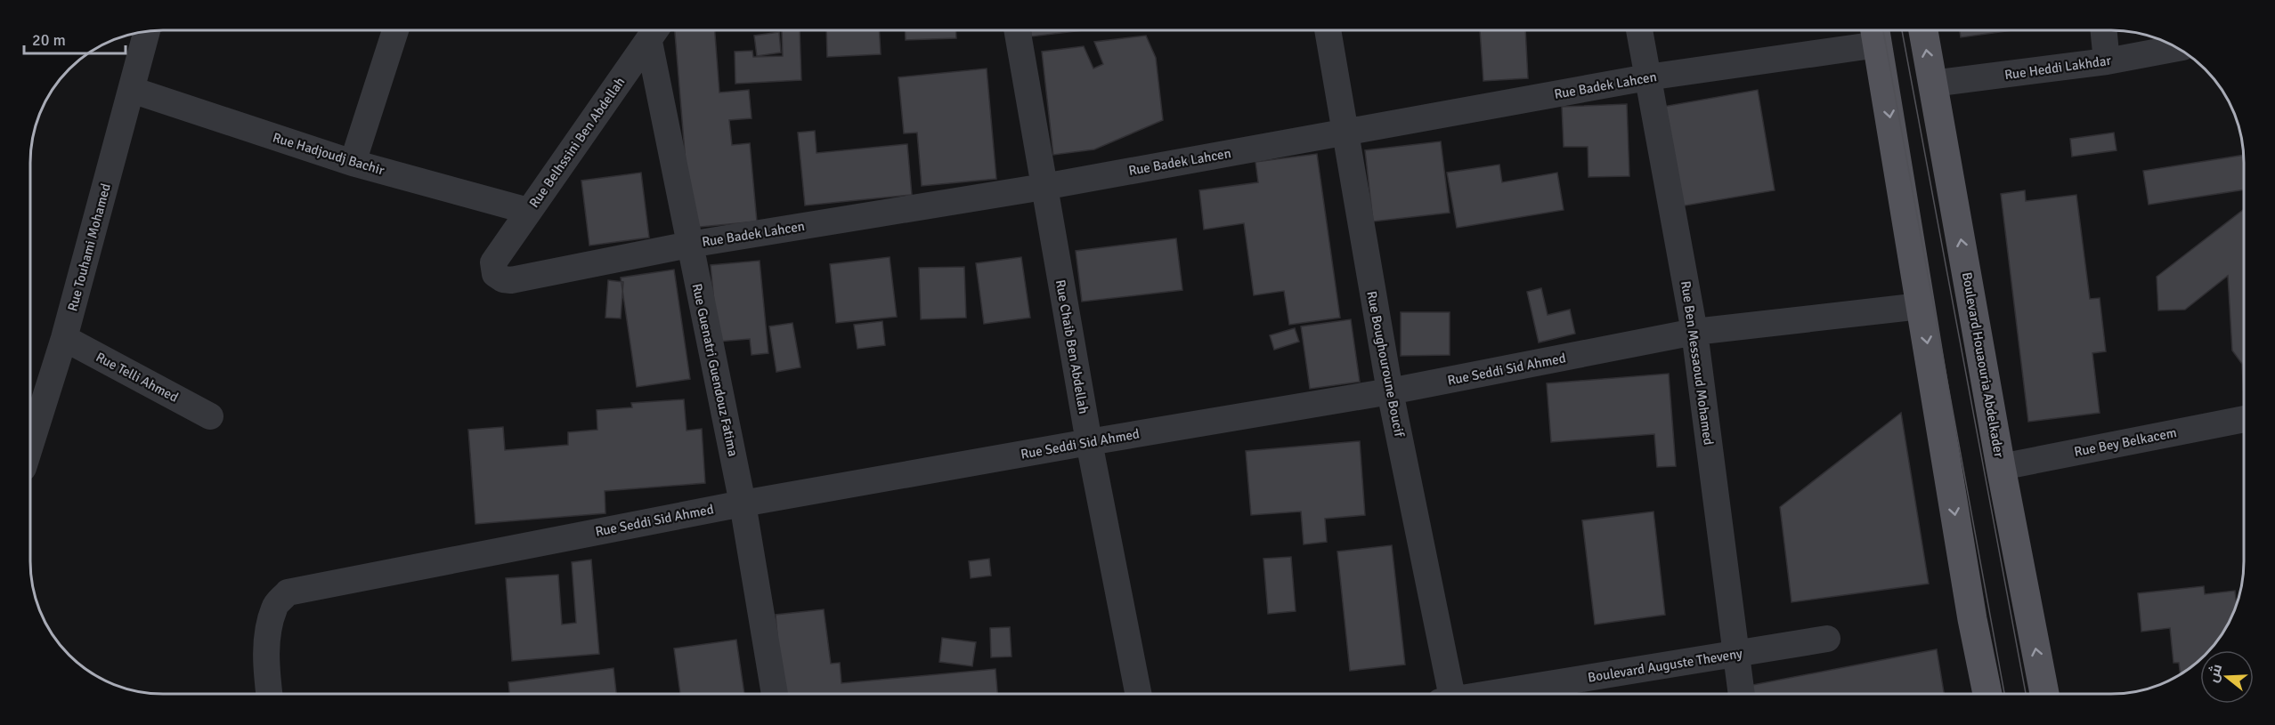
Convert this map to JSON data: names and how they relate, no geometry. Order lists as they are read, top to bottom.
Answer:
{
  "streets": {
    "main road": ["Boulevard Houaouria Abdelkader"],
    "street": [
      "Rue Heddi Lakhdar",
      "Rue Badek Lahcen",
      "Rue Belhssini Ben Abdellah",
      "Rue Hadjoudj Bachir",
      "Rue Touhami Mohamed",
      "Rue Chaib Ben Abdellah",
      "Rue Ben Messaoud Mohamed",
      "Rue Boughouroune Boucif",
      "Rue Seddi Sid Ahmed",
      "Rue Guenatri Guendouz Fatima",
      "Rue Telli Ahmed",
      "Rue Bey Belkacem",
      "Boulevard Auguste Theveny"
    ]
  },
  "crossings": [
    ["Rue Heddi Lakhdar", "Boulevard Houaouria Abdelkader"],
    ["Rue Badek Lahcen", "Rue Belhssini Ben Abdellah"],
    ["Rue Badek Lahcen", "Rue Chaib Ben Abdellah"],
    ["Rue Badek Lahcen", "Rue Ben Messaoud Mohamed"],
    ["Rue Badek Lahcen", "Rue Boughouroune Boucif"],
    ["Rue Badek Lahcen", "Rue Guenatri Guendouz Fatima"],
    ["Rue Belhssini Ben Abdellah", "Rue Hadjoudj Bachir"],
    ["Rue Belhssini Ben Abdellah", "Rue Guenatri Guendouz Fatima"],
    ["Rue Hadjoudj Bachir", "Rue Touhami Mohamed"],
    ["Rue Touhami Mohamed", "Rue Telli Ahmed"],
    ["Rue Chaib Ben Abdellah", "Rue Seddi Sid Ahmed"],
    ["Rue Ben Messaoud Mohamed", "Rue Seddi Sid Ahmed"],
    ["Rue Ben Messaoud Mohamed", "Boulevard Auguste Theveny"],
    ["Rue Boughouroune Boucif", "Rue Seddi Sid Ahmed"],
    ["Boulevard Houaouria Abdelkader", "Rue Bey Belkacem"],
    ["Rue Seddi Sid Ahmed", "Rue Guenatri Guendouz Fatima"]
  ],
  "scale_bar": "20 m",
  "north": "left"
}
